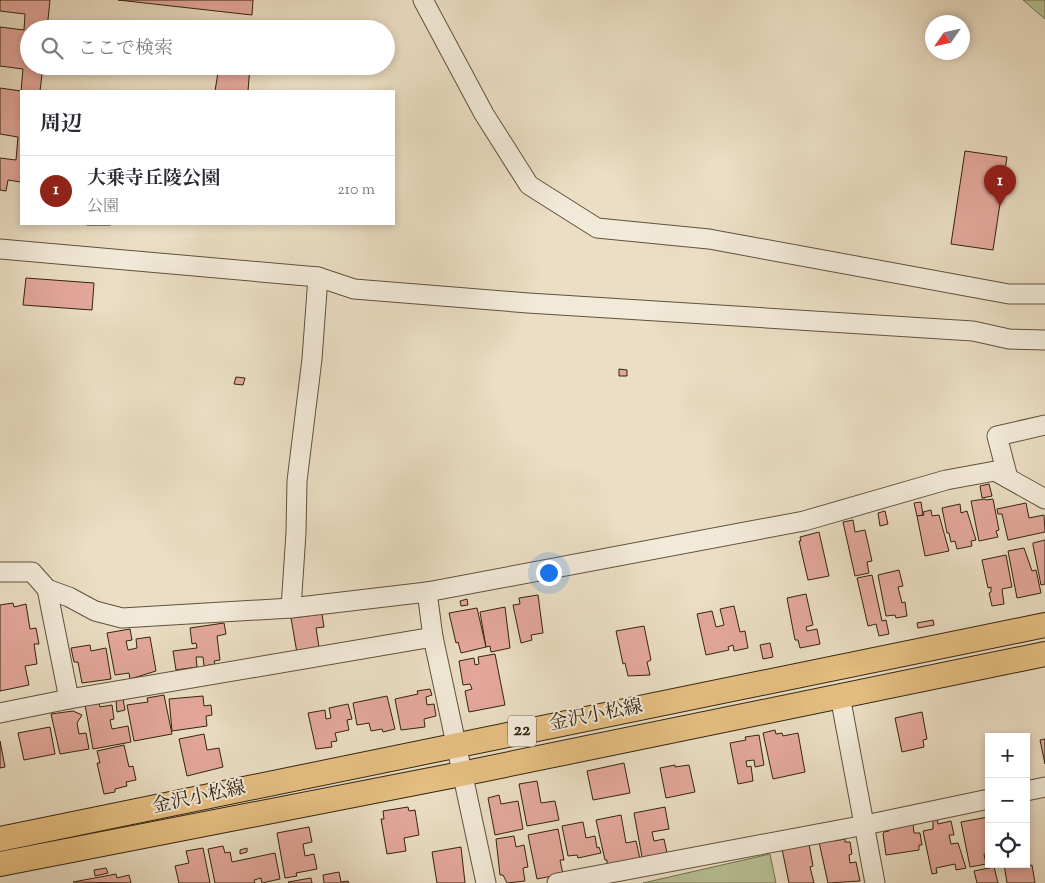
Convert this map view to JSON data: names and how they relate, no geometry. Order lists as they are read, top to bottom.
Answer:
{
  "streets": {
    "main road": ["金沢小松線", "22"]
  },
  "north": "bottom left",
  "page": {
    "search": "ここで検索",
    "heading": "周辺",
    "list": [
      {
        "mark": "1",
        "name": "大乗寺丘陵公園",
        "note": "公園",
        "value": "210 m"
      }
    ],
    "pins": "1",
    "map_buttons": ["+", "−"]
  }
}
